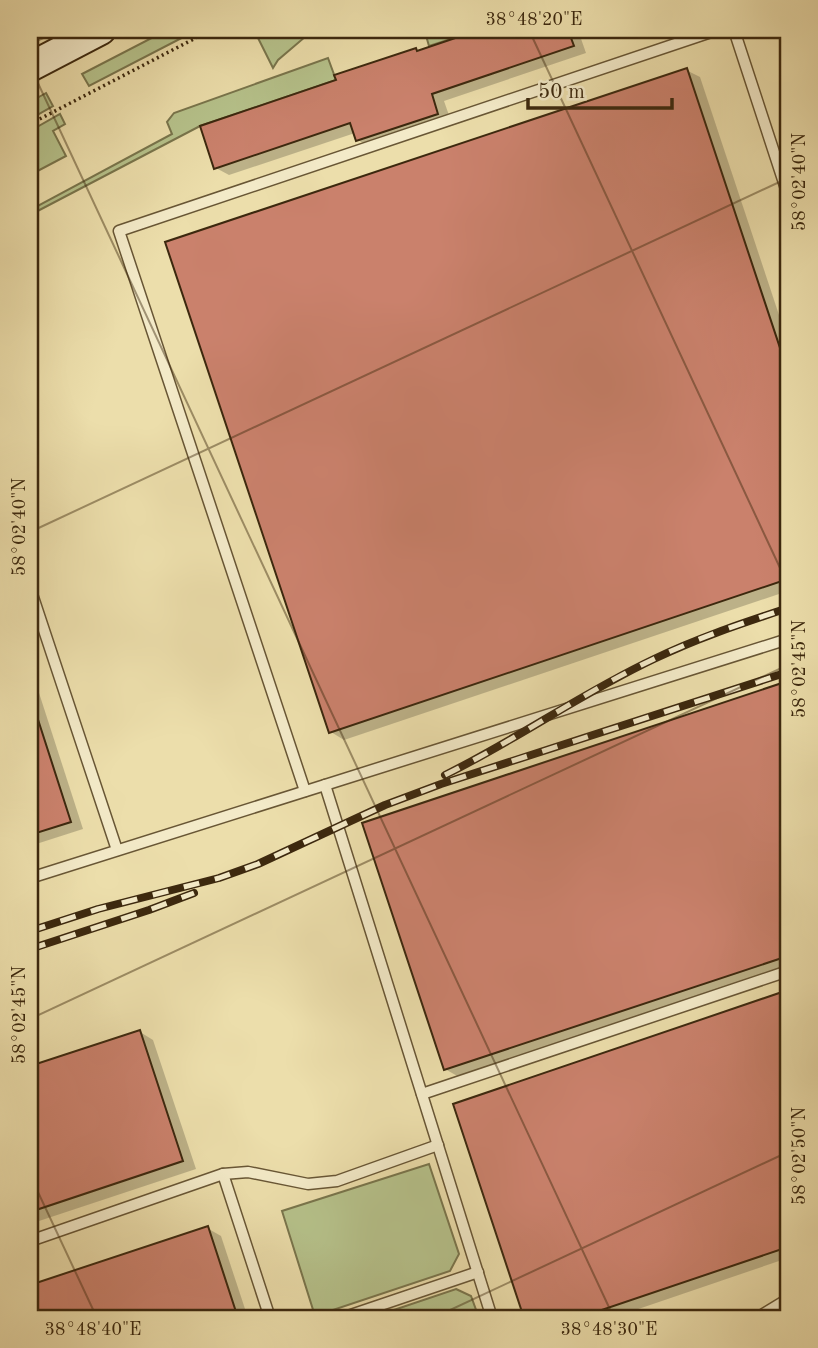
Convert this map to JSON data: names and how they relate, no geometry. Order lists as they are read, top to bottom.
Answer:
{
  "scale_bar": "50 m",
  "coordinates": [
    "38°48'20\"E",
    "58°02'40\"N",
    "58°02'45\"N",
    "58°02'50\"N",
    "38°48'40\"E",
    "38°48'30\"E"
  ]
}
